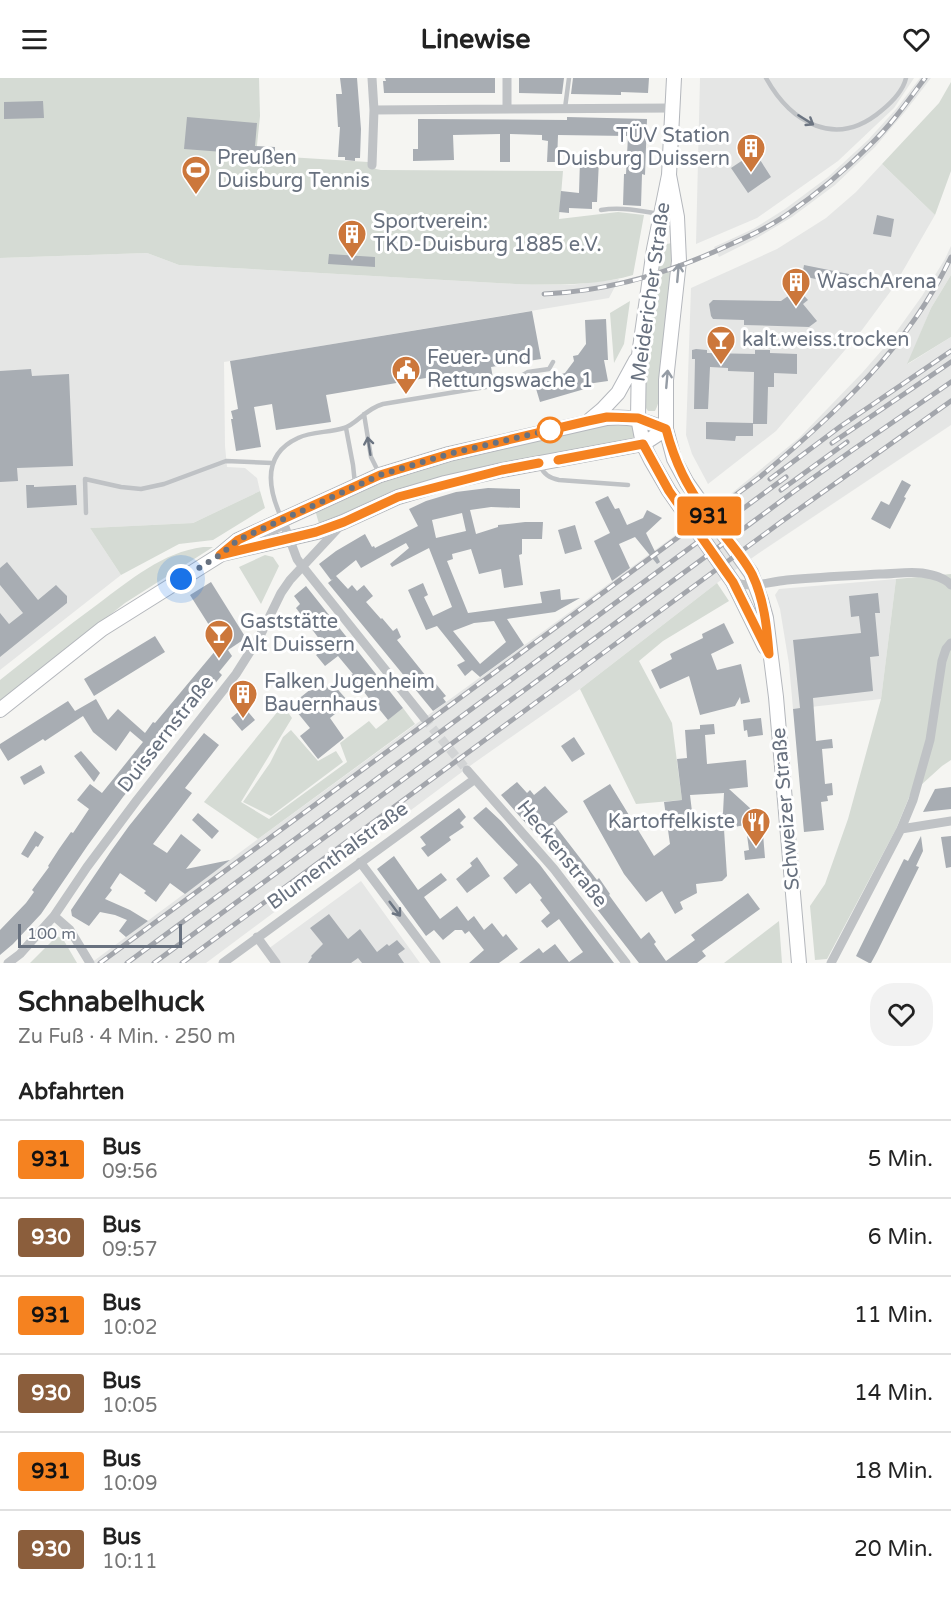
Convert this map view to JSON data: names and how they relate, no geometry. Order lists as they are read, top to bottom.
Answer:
{
  "streets": {
    "main road": ["Meidericher Straße", "Schweizer Straße"],
    "street": ["Duissernstraße", "Heckenstraße", "Blumenthalstraße"]
  },
  "crossings": [
    ["Meidericher Straße", "Schweizer Straße"],
    ["Heckenstraße", "Blumenthalstraße"]
  ],
  "places": {
    "building": [
      "TÜV Station Duisburg Duissern",
      "Sportverein: TKD-Duisburg 1885 e.V.",
      "WaschArena",
      "Falken Jugenheim Bauernhaus"
    ],
    "sports": ["Preußen Duisburg Tennis"],
    "bar": ["kalt.weiss.trocken", "Gaststätte Alt Duissern"],
    "public building": ["Feuer- und Rettungswache 1"],
    "restaurant": ["Kartoffelkiste"]
  },
  "lines": ["bus line 931"],
  "scale_bar": "100 m",
  "page": {
    "header": "Linewise",
    "on_map": "931",
    "scale": "100 m",
    "heading": [
      ["Schnabelhuck", "Zu Fuß · 4 Min. · 250 m"],
      "Abfahrten"
    ],
    "list": [
      {
        "mark": "931",
        "name": "Bus",
        "note": "09:56",
        "value": "5 Min."
      },
      {
        "mark": "930",
        "name": "Bus",
        "note": "09:57",
        "value": "6 Min."
      },
      {
        "mark": "931",
        "name": "Bus",
        "note": "10:02",
        "value": "11 Min."
      },
      {
        "mark": "930",
        "name": "Bus",
        "note": "10:05",
        "value": "14 Min."
      },
      {
        "mark": "931",
        "name": "Bus",
        "note": "10:09",
        "value": "18 Min."
      },
      {
        "mark": "930",
        "name": "Bus",
        "note": "10:11",
        "value": "20 Min."
      }
    ]
  }
}
